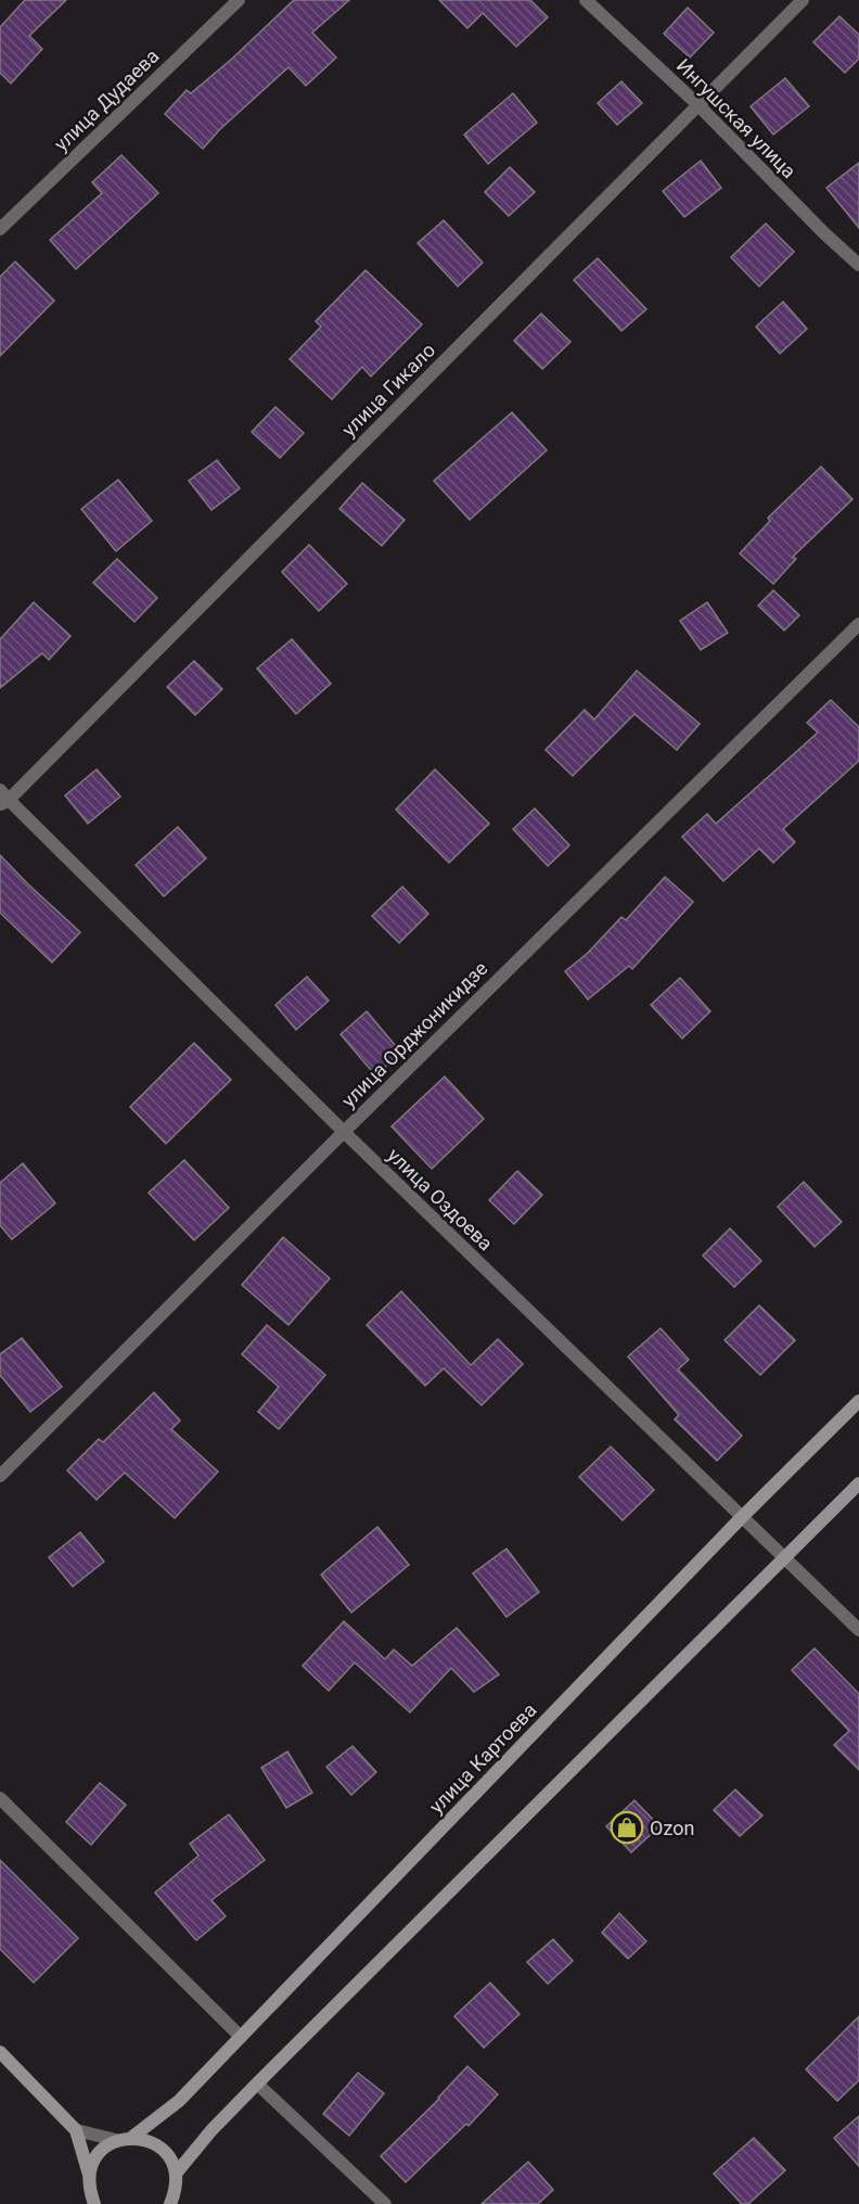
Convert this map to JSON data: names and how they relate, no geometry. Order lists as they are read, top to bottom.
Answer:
{
  "streets": {
    "main road": ["улица Картоева"],
    "street": [
      "улица Дудаева",
      "Ингушская улица",
      "улица Гикало",
      "улица Орджоникидзе",
      "улица Оздоева"
    ]
  },
  "crossings": [
    ["Ингушская улица", "улица Гикало"],
    ["улица Гикало", "улица Оздоева"],
    ["улица Орджоникидзе", "улица Оздоева"],
    ["улица Оздоева", "улица Картоева"]
  ],
  "places": {
    "shop": ["Ozon"]
  }
}
